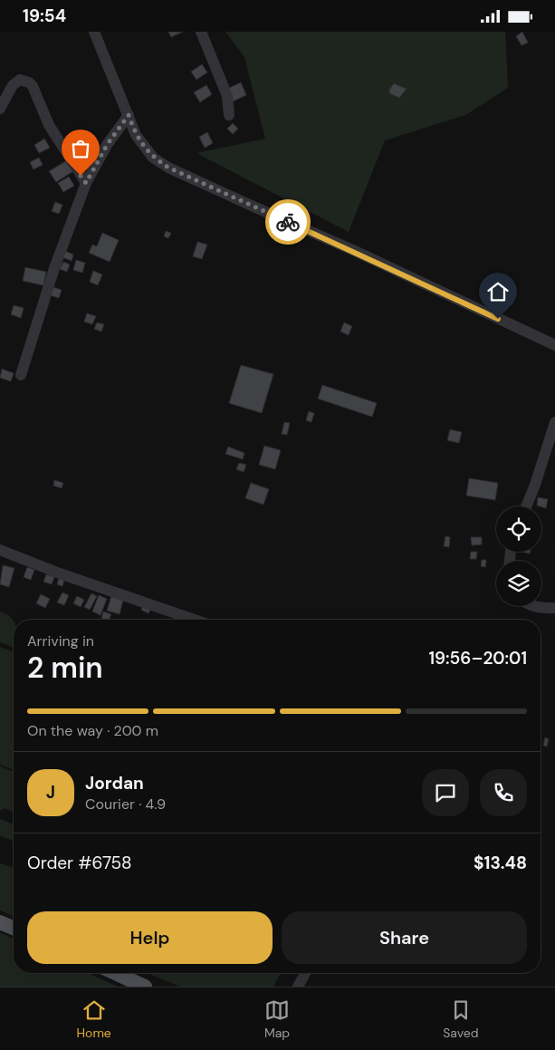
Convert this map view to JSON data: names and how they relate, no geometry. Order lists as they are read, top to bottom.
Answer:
{
  "page": {
    "status": "19:54",
    "heading": ["2 min", "Arriving in", "19:56–20:01"],
    "panel": [
      "Jordan",
      "Courier · 4.9",
      "Order #6758",
      "$13.48"
    ],
    "bar": "On the way · 200 m",
    "round": "J",
    "buttons": ["Help", "Share"],
    "tabs": ["Home", "Map", "Saved"]
  }
}
